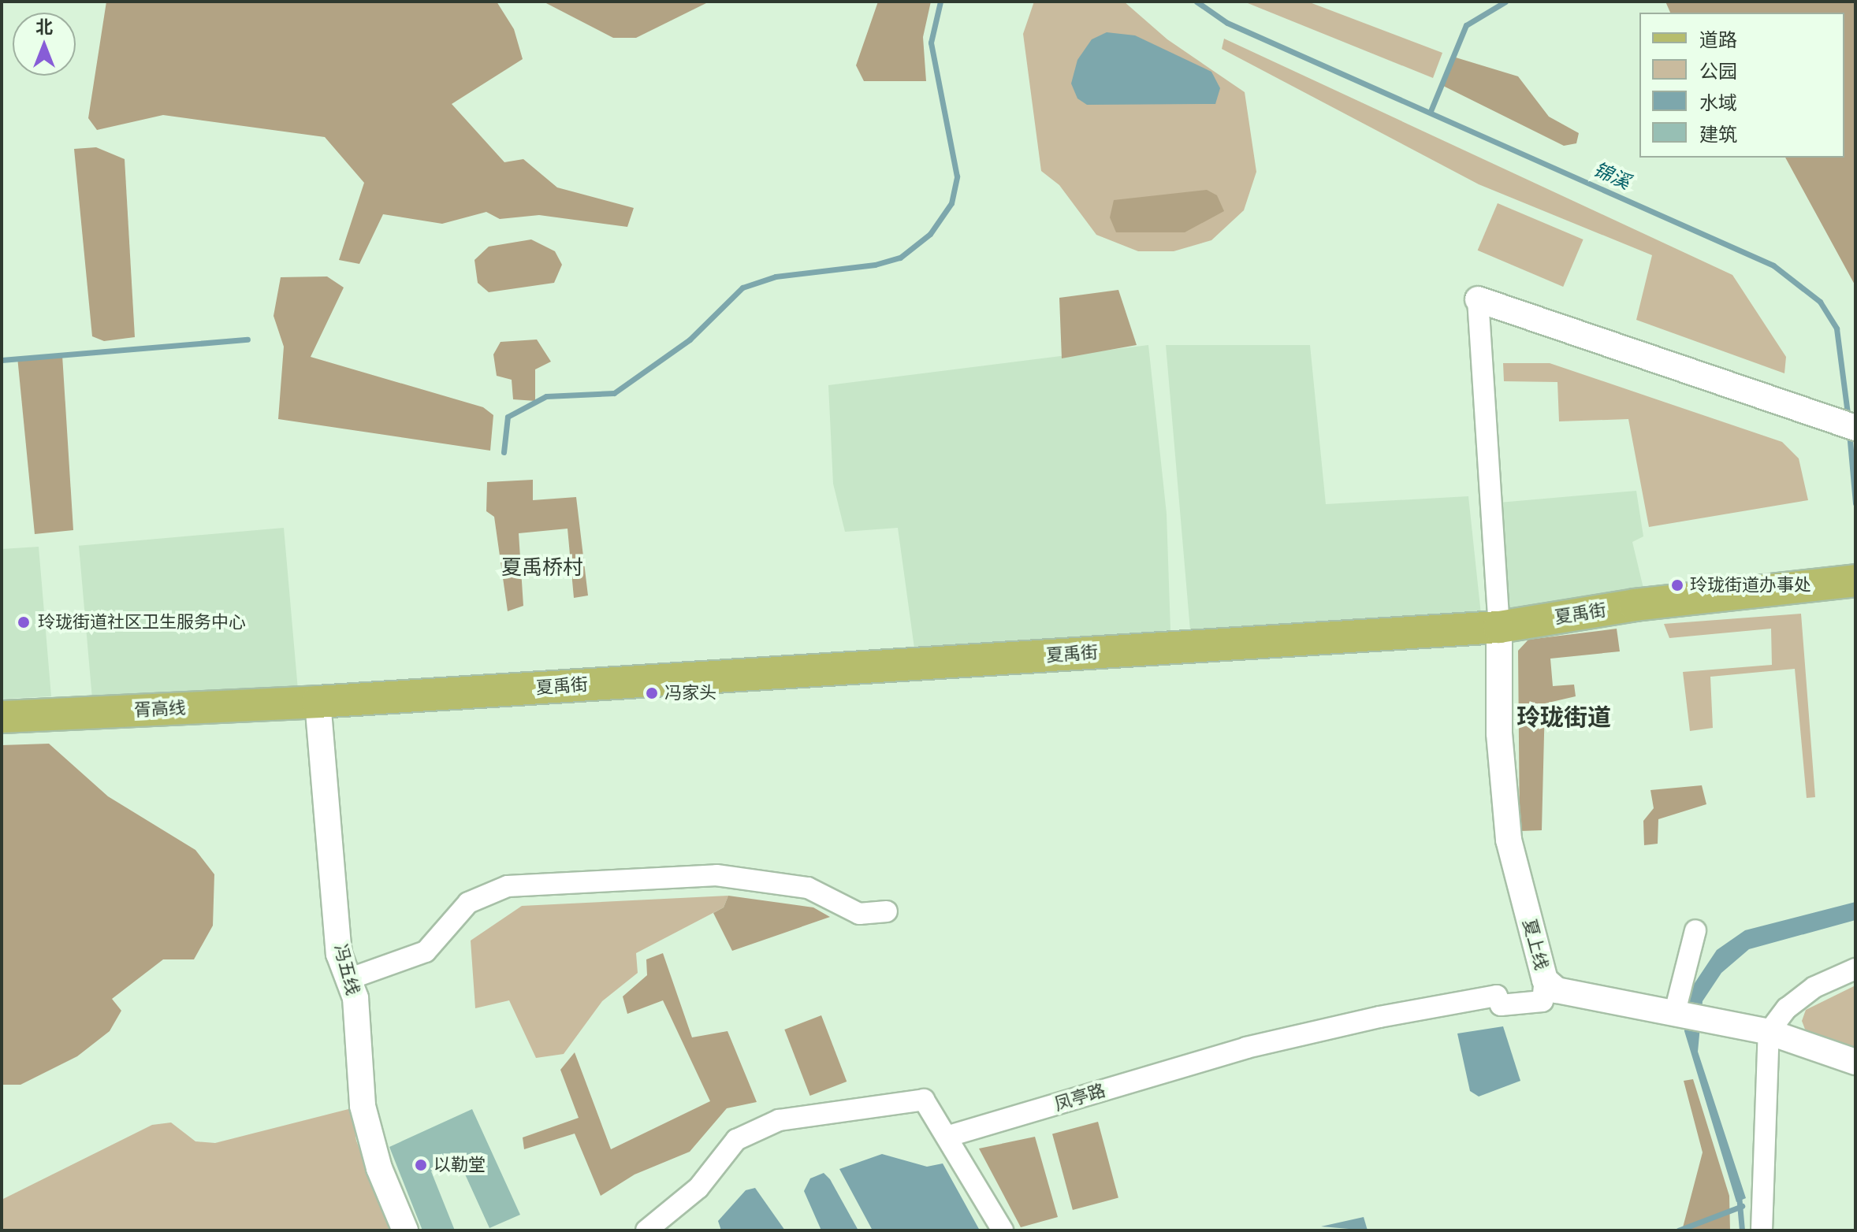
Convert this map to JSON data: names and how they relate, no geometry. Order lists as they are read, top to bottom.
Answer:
{
  "streets": {
    "main road": ["夏禹街", "胥高线"],
    "street": ["夏上线", "冯五线", "凤亭路"]
  },
  "crossings": [
    ["夏禹街", "胥高线"],
    ["夏禹街", "夏上线"],
    ["夏禹街", "冯五线"],
    ["胥高线", "冯五线"],
    ["夏上线", "凤亭路"]
  ],
  "districts": ["夏禹桥村", "玲珑街道"],
  "water": ["锦溪"],
  "places": [
    "玲珑街道办事处",
    "玲珑街道社区卫生服务中心",
    "冯家头",
    "以勒堂"
  ],
  "legend": [
    "道路",
    "公园",
    "水域",
    "建筑"
  ],
  "north": "top"
}
